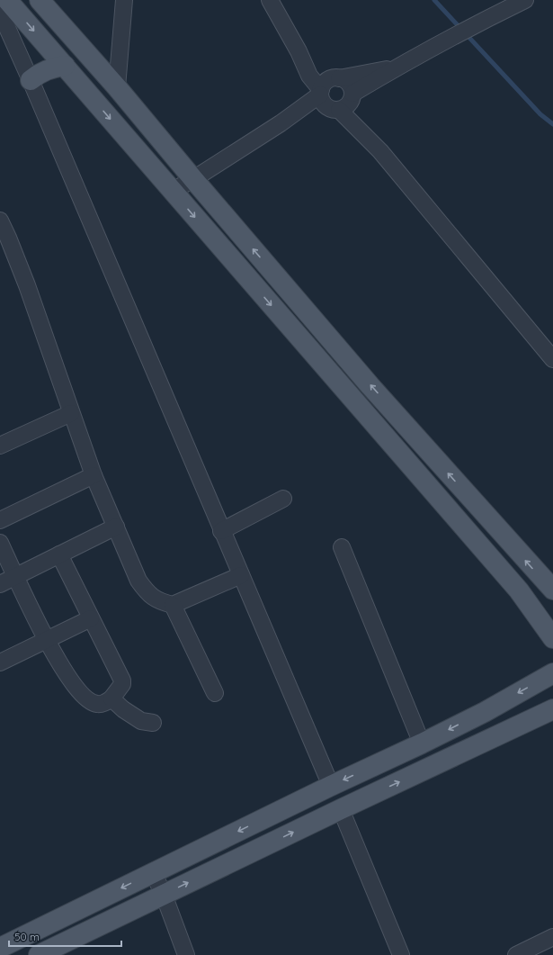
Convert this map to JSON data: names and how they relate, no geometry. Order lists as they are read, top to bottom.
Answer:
{
  "scale_bar": "50 m"
}
